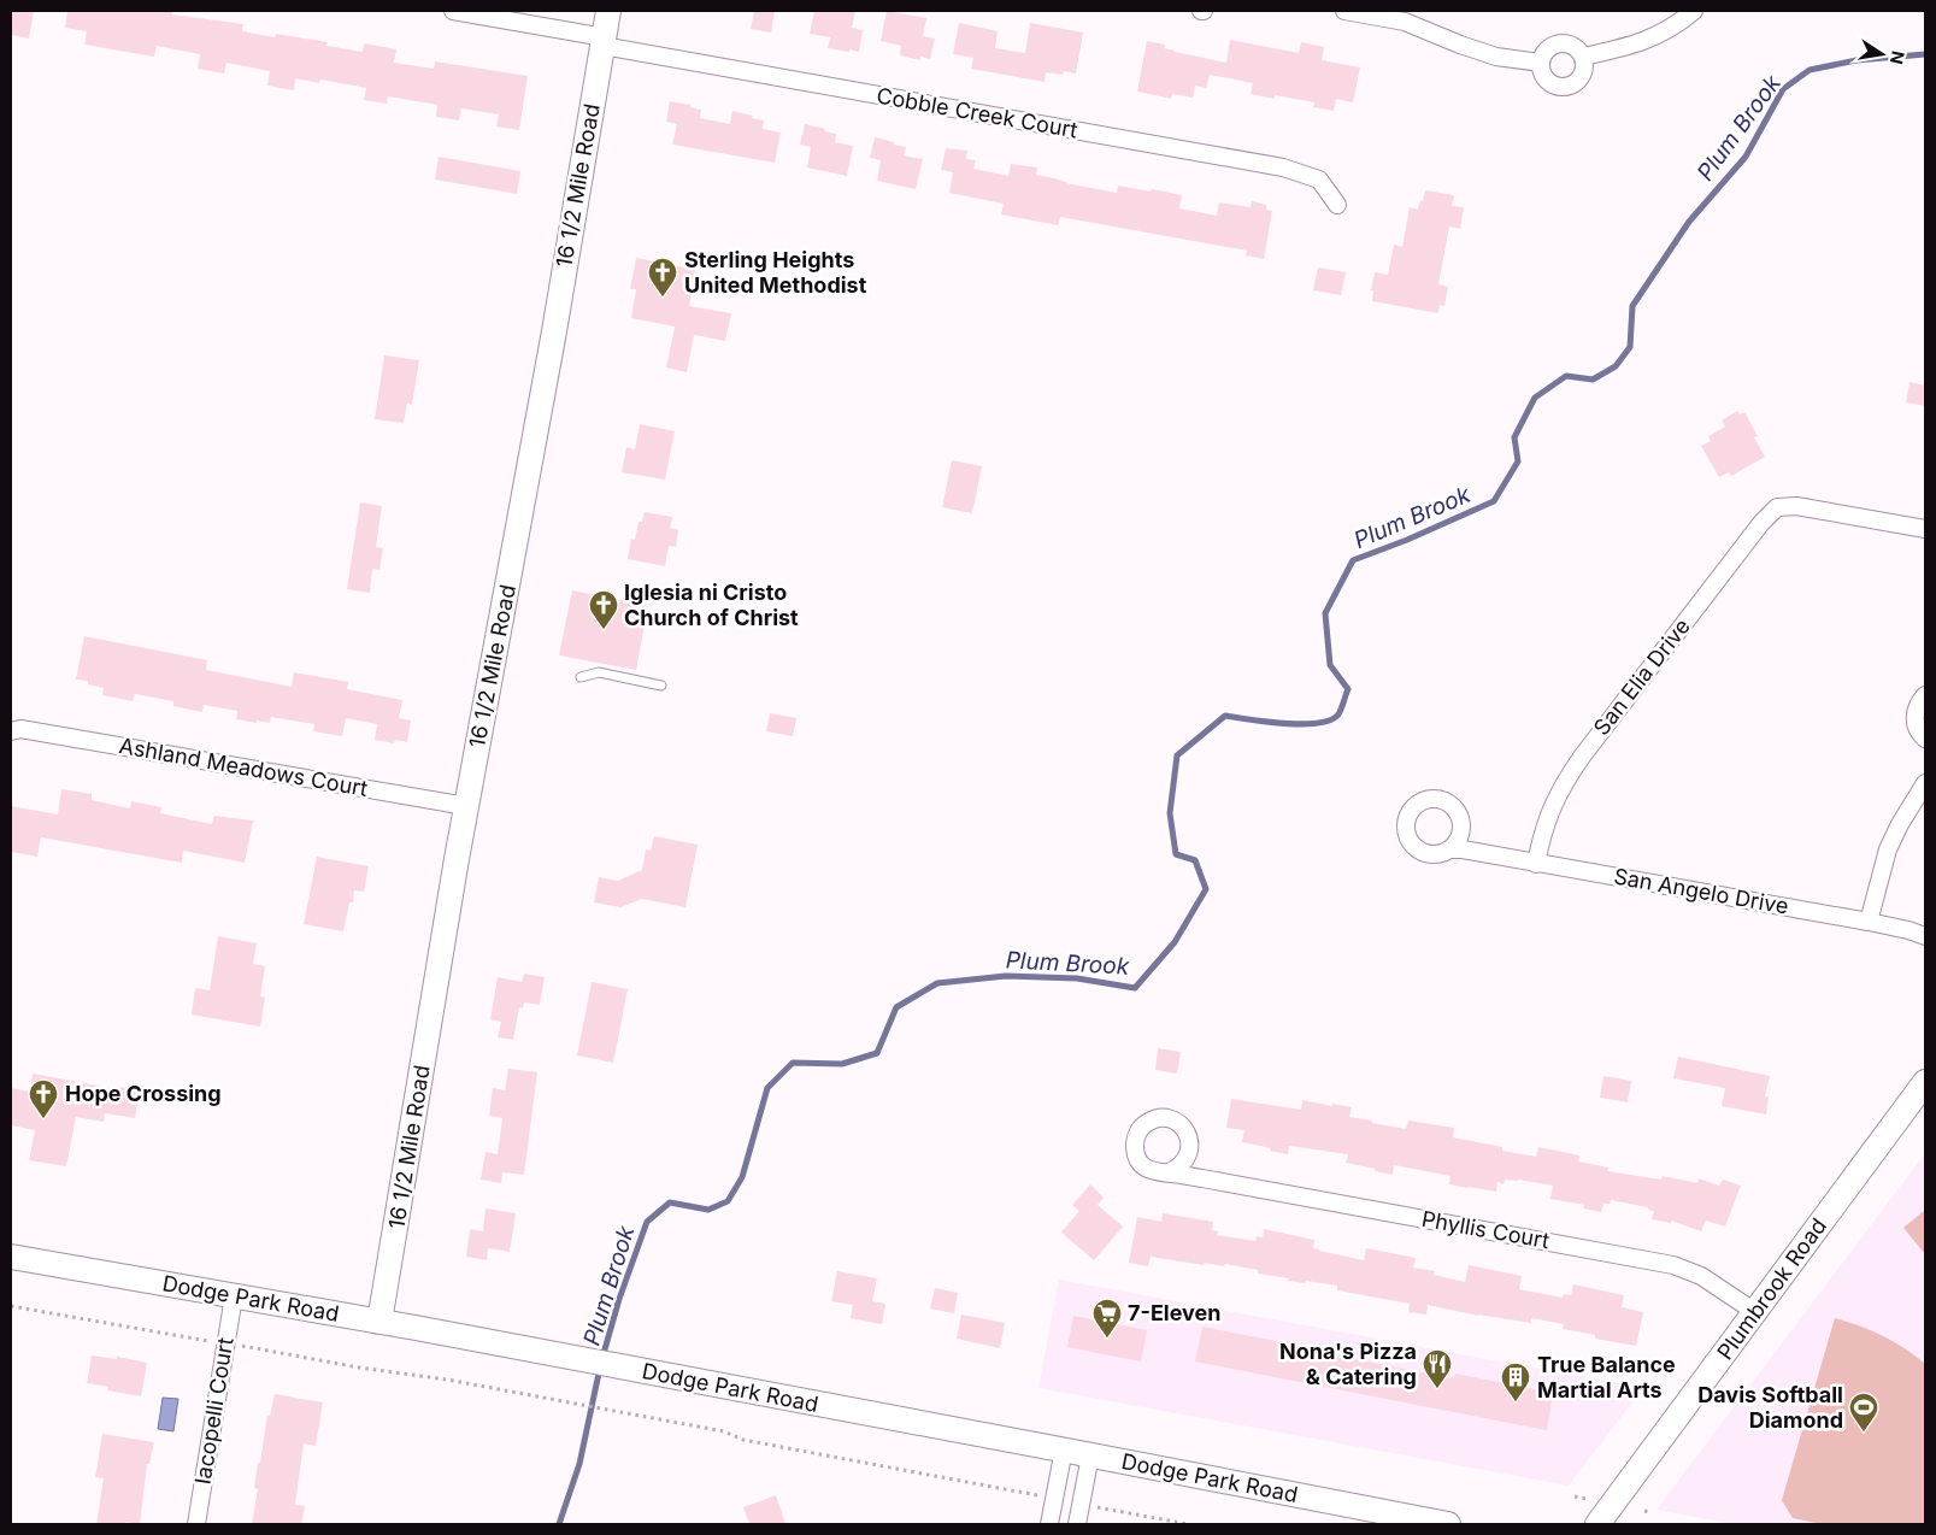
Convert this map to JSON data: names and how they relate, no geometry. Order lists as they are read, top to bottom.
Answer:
{
  "streets": {
    "street": [
      "Cobble Creek Court",
      "16 1/2 Mile Road",
      "San Elia Drive",
      "Ashland Meadows Court",
      "San Angelo Drive",
      "Phyllis Court",
      "Plumbrook Road",
      "Dodge Park Road",
      "Iacopelli Court"
    ]
  },
  "crossings": [
    ["Cobble Creek Court", "16 1/2 Mile Road"],
    ["16 1/2 Mile Road", "Ashland Meadows Court"],
    ["16 1/2 Mile Road", "Dodge Park Road"],
    ["San Elia Drive", "San Angelo Drive"],
    ["Phyllis Court", "Plumbrook Road"],
    ["Dodge Park Road", "Iacopelli Court"]
  ],
  "water": ["Plum Brook"],
  "places": {
    "church": ["Sterling Heights United Methodist", "Iglesia ni Cristo Church of Christ", "Hope Crossing"],
    "supermarket": ["7-Eleven"],
    "restaurant": ["Nona's Pizza & Catering"],
    "building": ["True Balance Martial Arts"],
    "sports": ["Davis Softball Diamond"]
  },
  "north": "right"
}
